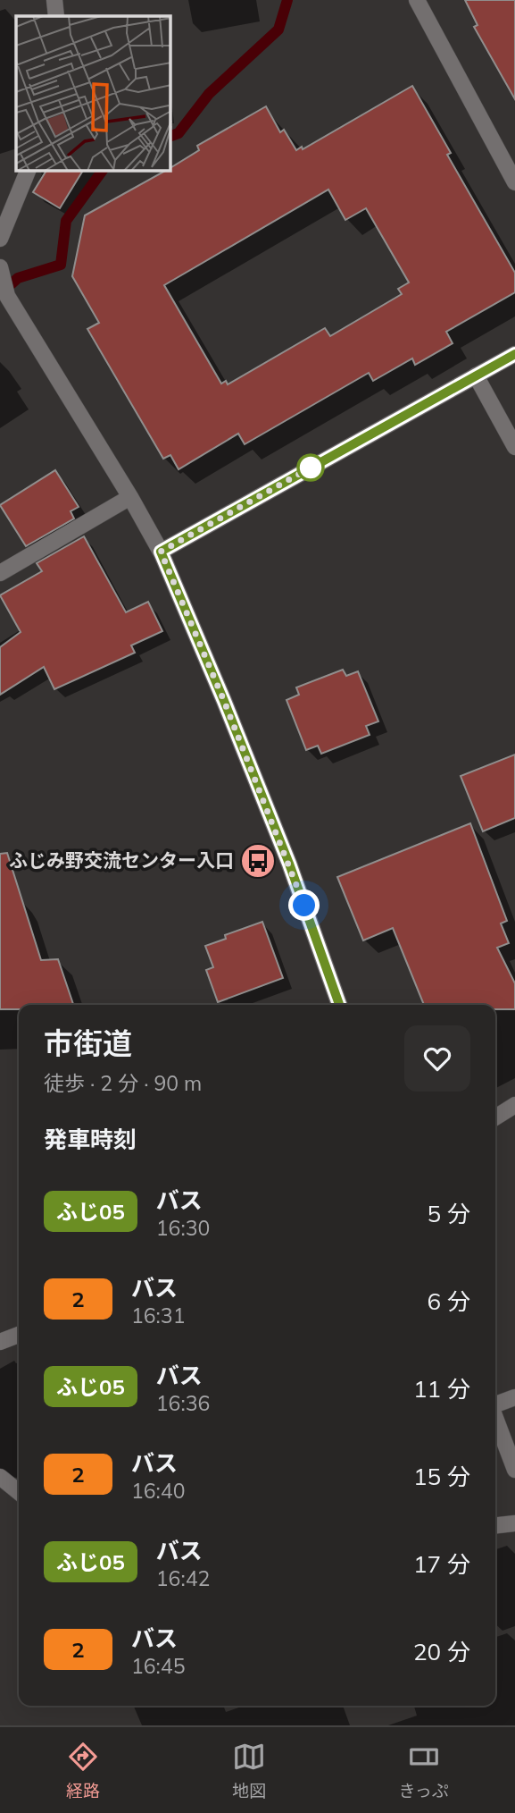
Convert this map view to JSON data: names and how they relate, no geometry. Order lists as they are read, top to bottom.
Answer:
{
  "places": {
    "bus stop": ["ふじみ野交流センター入口"]
  },
  "lines": ["bus line ふじ05"],
  "page": {
    "heading": [
      ["市街道", "徒歩 · 2 分 · 90 m"],
      "発車時刻"
    ],
    "list": [
      {
        "mark": "ふじ05",
        "name": "バス",
        "note": "16:30",
        "value": "5 分"
      },
      {
        "mark": "2",
        "name": "バス",
        "note": "16:31",
        "value": "6 分"
      },
      {
        "mark": "ふじ05",
        "name": "バス",
        "note": "16:36",
        "value": "11 分"
      },
      {
        "mark": "2",
        "name": "バス",
        "note": "16:40",
        "value": "15 分"
      },
      {
        "mark": "ふじ05",
        "name": "バス",
        "note": "16:42",
        "value": "17 分"
      },
      {
        "mark": "2",
        "name": "バス",
        "note": "16:45",
        "value": "20 分"
      }
    ],
    "tabs": ["経路", "地図", "きっぷ"]
  }
}
